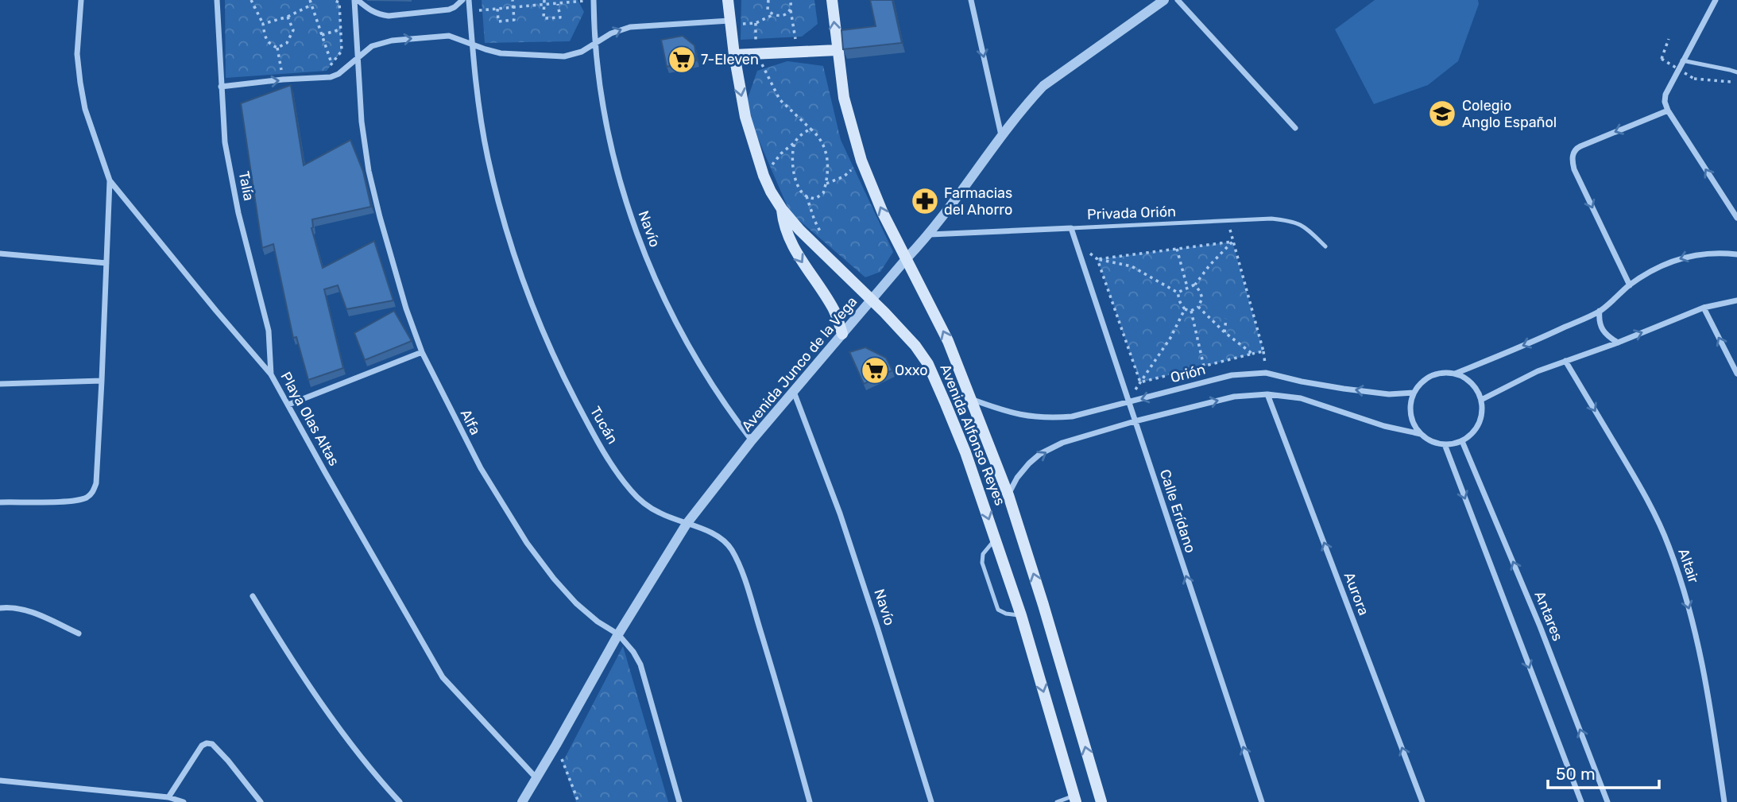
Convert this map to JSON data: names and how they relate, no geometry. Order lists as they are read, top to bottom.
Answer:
{
  "streets": {
    "main road": ["Avenida Alfonso Reyes"],
    "street": [
      "Talía",
      "Privada Orión",
      "Navío",
      "Avenida Junco de la Vega",
      "Orión",
      "Playa Olas Altas",
      "Alfa",
      "Tucán",
      "Calle Erídano",
      "Altair",
      "Aurora",
      "Antares"
    ]
  },
  "crossings": [
    ["Talía", "Playa Olas Altas"],
    ["Privada Orión", "Avenida Junco de la Vega"],
    ["Privada Orión", "Calle Erídano"],
    ["Navío", "Avenida Junco de la Vega"],
    ["Avenida Junco de la Vega", "Playa Olas Altas"],
    ["Avenida Junco de la Vega", "Alfa"],
    ["Avenida Junco de la Vega", "Tucán"],
    ["Avenida Junco de la Vega", "Avenida Alfonso Reyes"],
    ["Orión", "Avenida Alfonso Reyes"],
    ["Orión", "Calle Erídano"],
    ["Orión", "Antares"]
  ],
  "one_way": ["Calle Erídano", "Altair", "Aurora"],
  "places": {
    "supermarket": ["7-Eleven", "Oxxo"],
    "school or university": ["Colegio Anglo Español"],
    "pharmacy": ["Farmacias del Ahorro"]
  },
  "scale_bar": "50 m"
}
